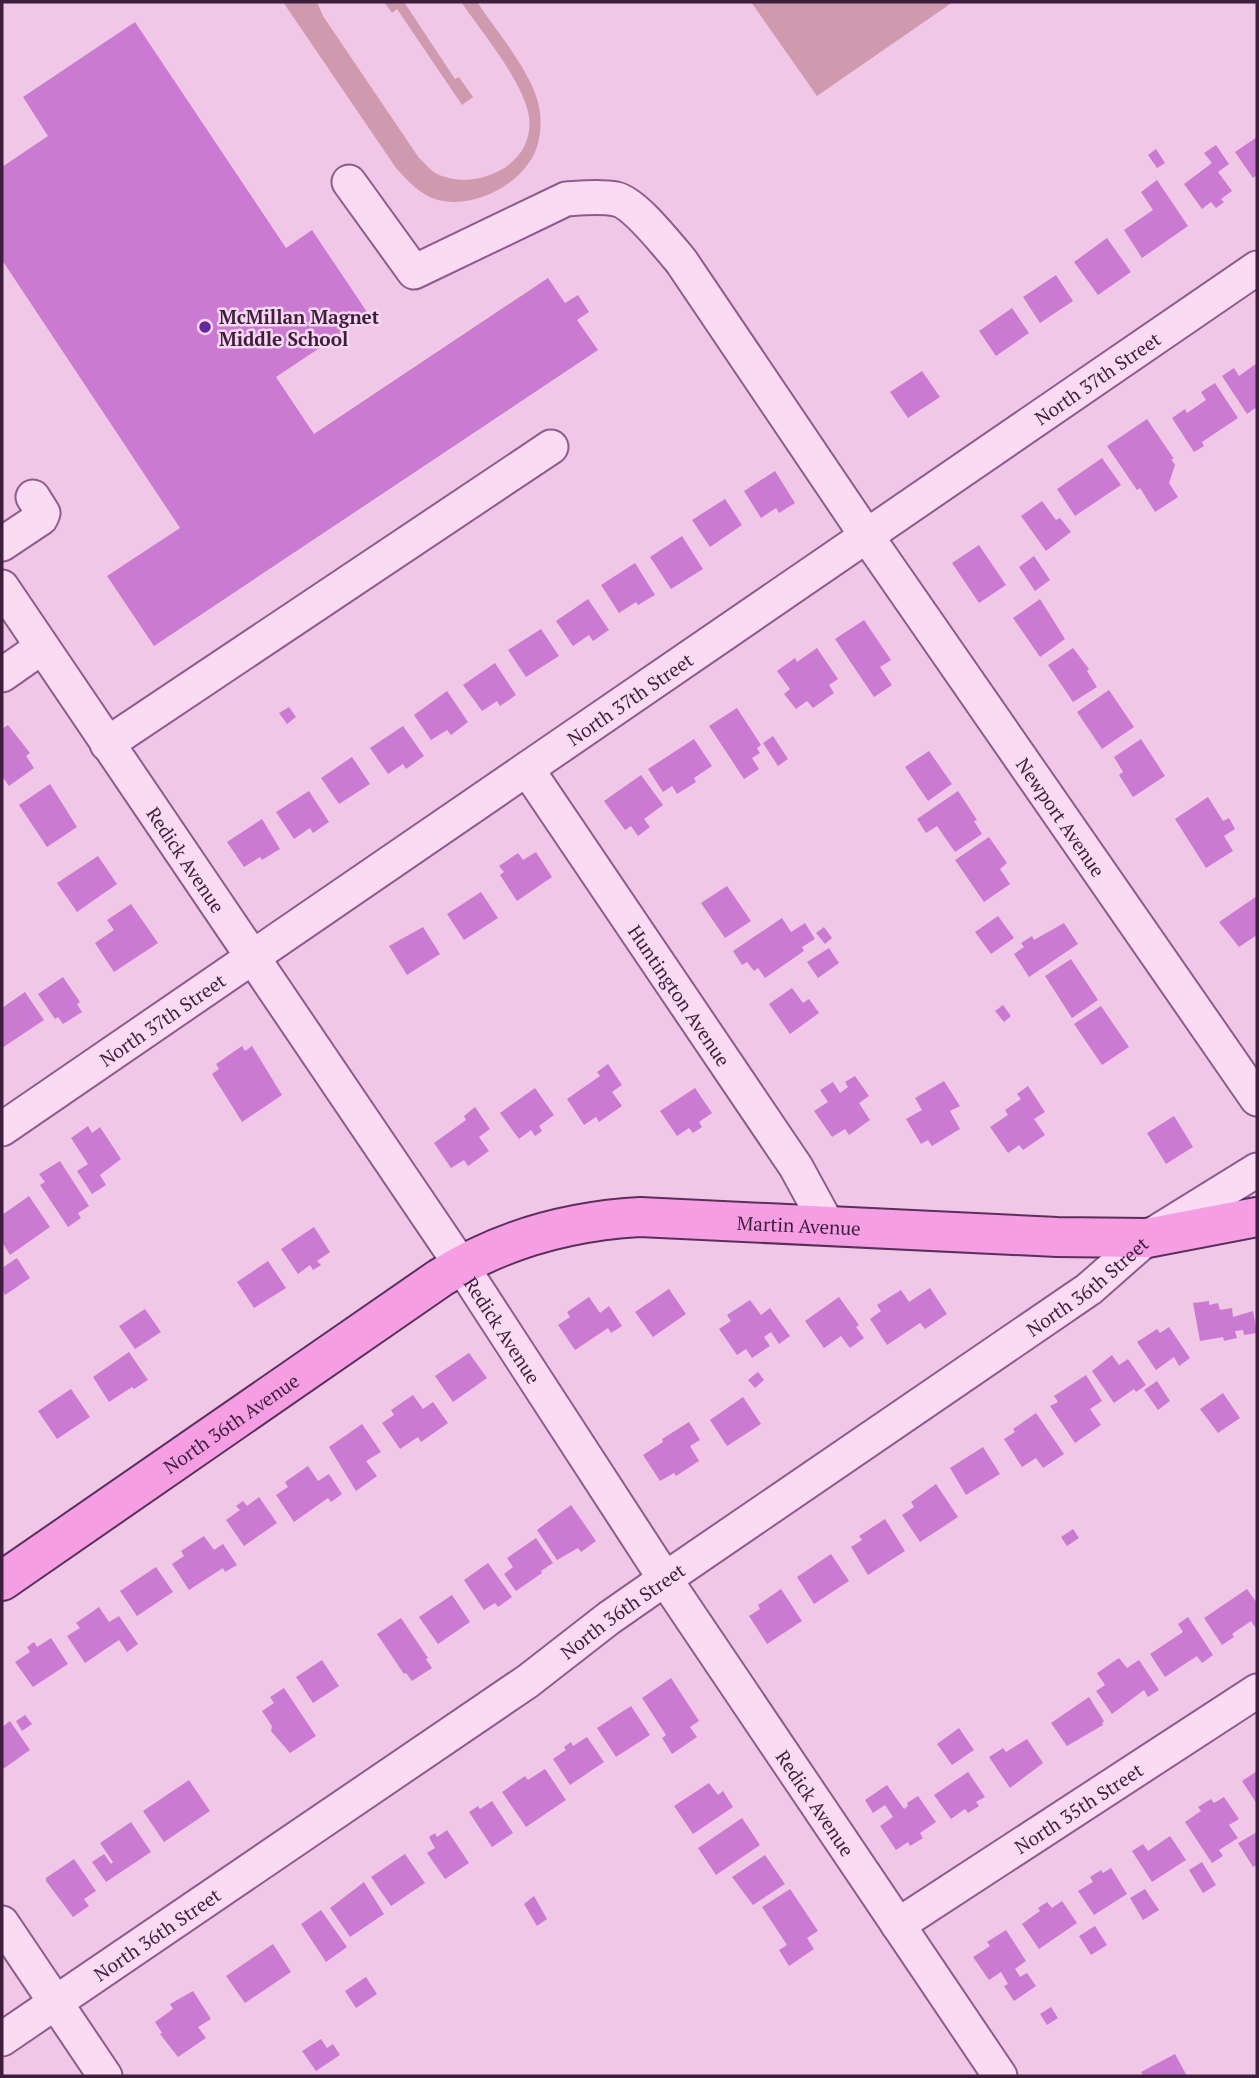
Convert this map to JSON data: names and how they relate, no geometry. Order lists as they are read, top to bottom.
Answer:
{
  "streets": {
    "main road": ["Martin Avenue", "North 36th Street", "North 36th Avenue"],
    "street": [
      "North 37th Street",
      "Newport Avenue",
      "Redick Avenue",
      "Huntington Avenue",
      "North 35th Street"
    ]
  },
  "crossings": [
    ["North 37th Street", "Newport Avenue"],
    ["North 37th Street", "Redick Avenue"],
    ["North 37th Street", "Huntington Avenue"],
    ["Redick Avenue", "Martin Avenue"],
    ["Redick Avenue", "North 36th Street"],
    ["Redick Avenue", "North 36th Avenue"],
    ["Redick Avenue", "North 35th Street"],
    ["Huntington Avenue", "Martin Avenue"],
    ["Martin Avenue", "North 36th Street"],
    ["Martin Avenue", "North 36th Avenue"]
  ],
  "places": ["McMillan Magnet Middle School"]
}
